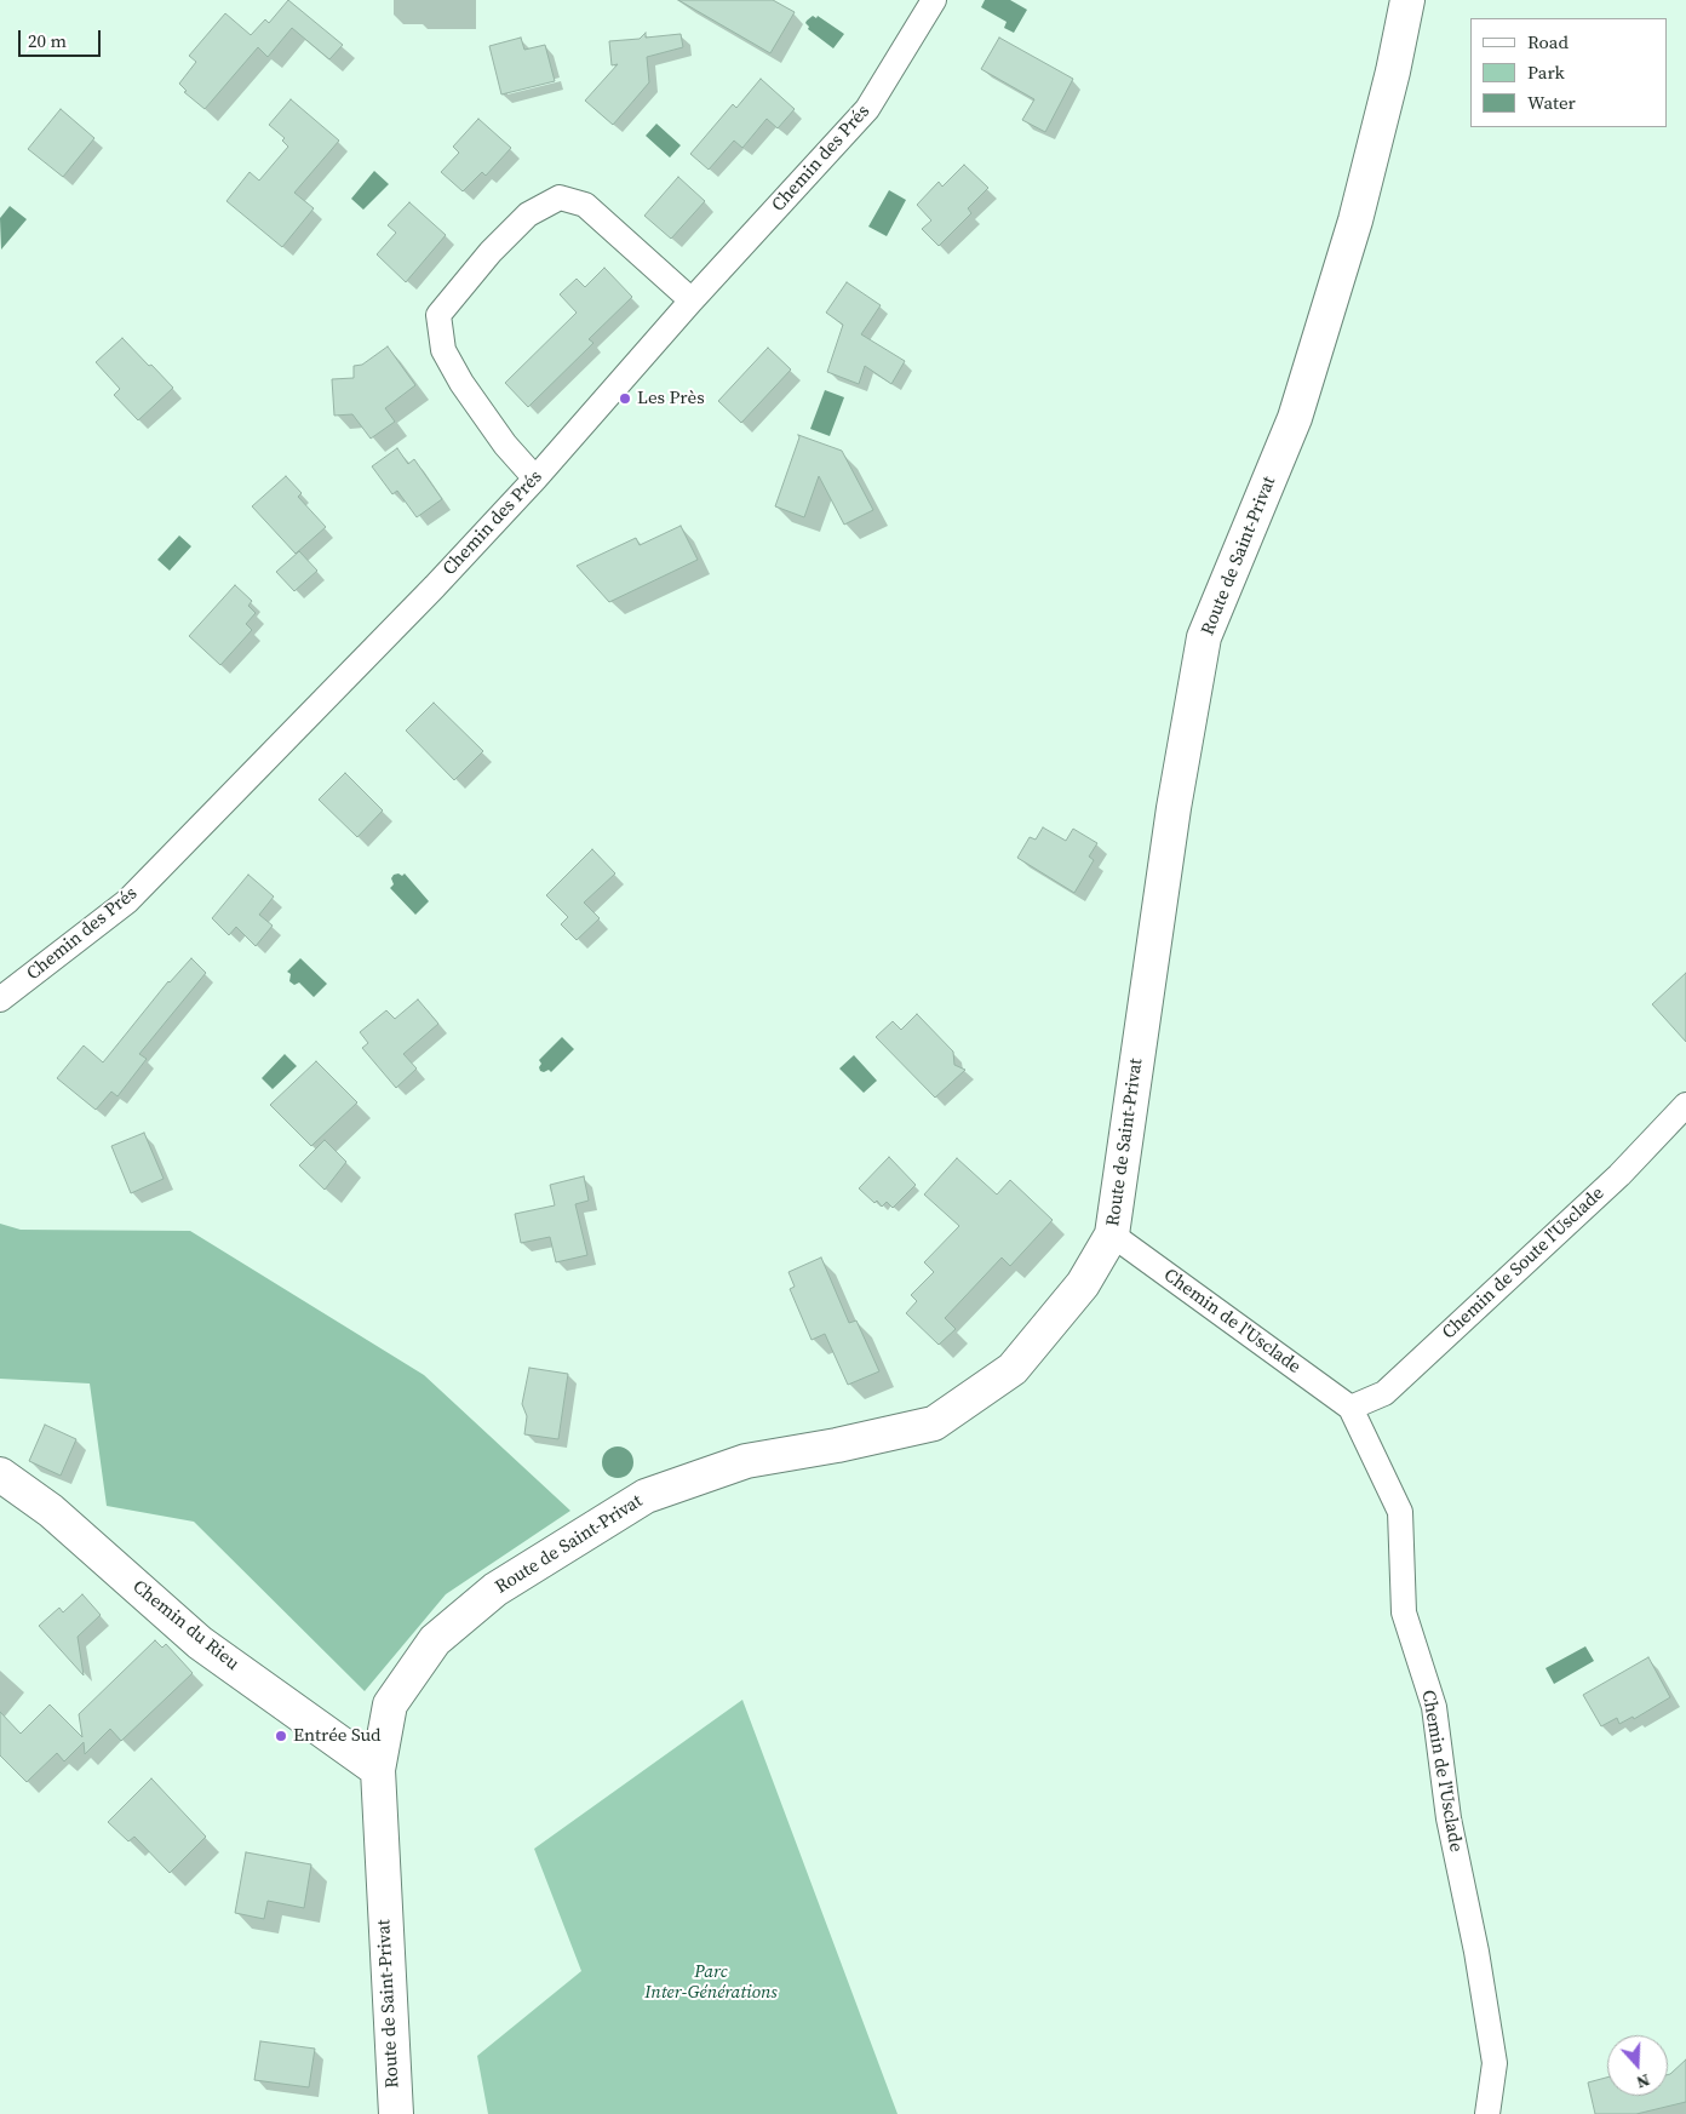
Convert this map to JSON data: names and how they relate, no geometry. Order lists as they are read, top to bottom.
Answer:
{
  "streets": {
    "street": [
      "Chemin des Prés",
      "Route de Saint-Privat",
      "Chemin de Soute l'Usclade",
      "Chemin de l'Usclade",
      "Chemin du Rieu"
    ]
  },
  "crossings": [
    ["Route de Saint-Privat", "Chemin de l'Usclade"],
    ["Route de Saint-Privat", "Chemin du Rieu"],
    ["Chemin de Soute l'Usclade", "Chemin de l'Usclade"]
  ],
  "parks": ["Parc Inter-Générations"],
  "places": ["Les Près", "Entrée Sud"],
  "legend": ["Road", "Park", "Water"],
  "scale_bar": "20 m",
  "north": "bottom"
}
